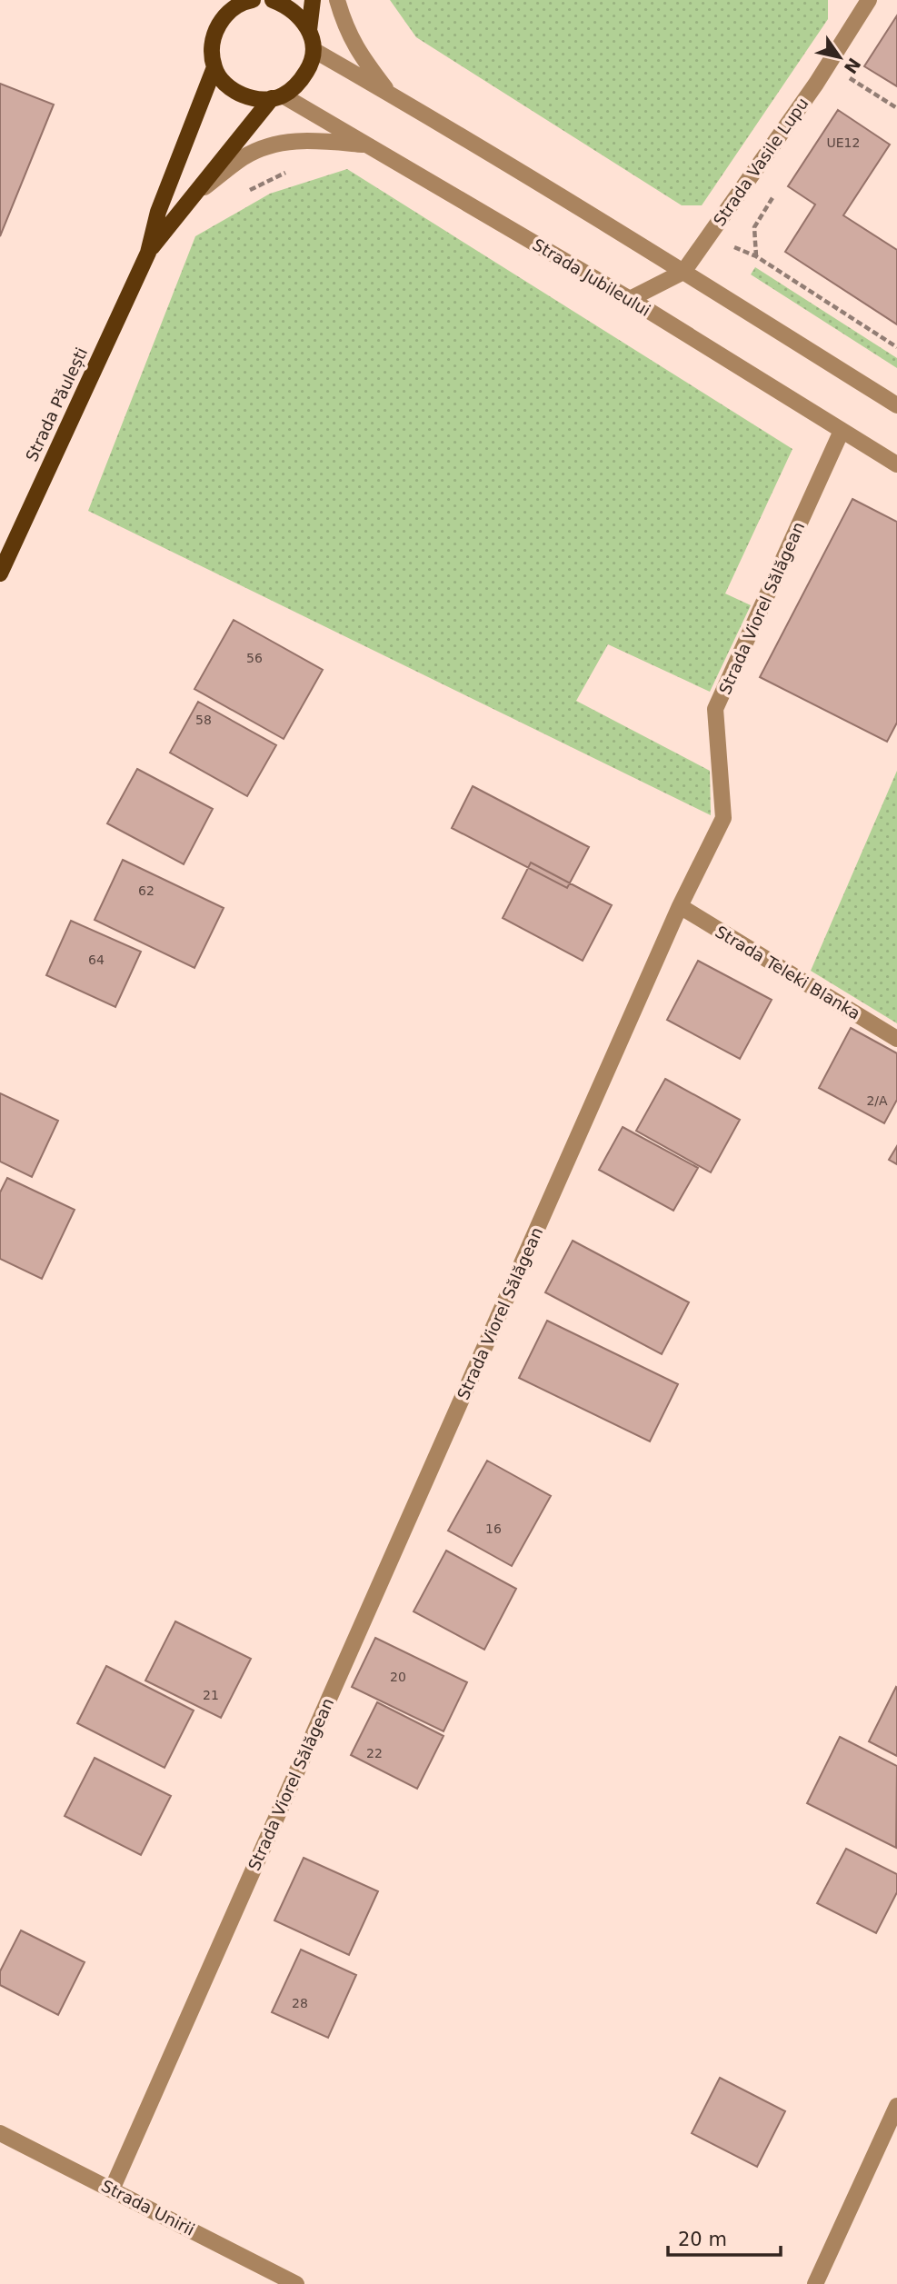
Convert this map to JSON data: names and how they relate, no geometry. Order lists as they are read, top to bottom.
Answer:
{
  "streets": {
    "main road": ["Strada Păulești"],
    "street": [
      "Strada Vasile Lupu",
      "Strada Jubileului",
      "Strada Viorel Sălăgean",
      "Strada Teleki Blanka",
      "Strada Unirii"
    ]
  },
  "crossings": [
    ["Strada Vasile Lupu", "Strada Jubileului"],
    ["Strada Jubileului", "Strada Păulești"],
    ["Strada Jubileului", "Strada Viorel Sălăgean"],
    ["Strada Viorel Sălăgean", "Strada Teleki Blanka"],
    ["Strada Viorel Sălăgean", "Strada Unirii"]
  ],
  "house_numbers": [
    "UE12",
    "56",
    "58",
    "62",
    "64",
    "2/A",
    "16",
    "20",
    "21",
    "22",
    "28"
  ],
  "scale_bar": "20 m",
  "north": "bottom right"
}
